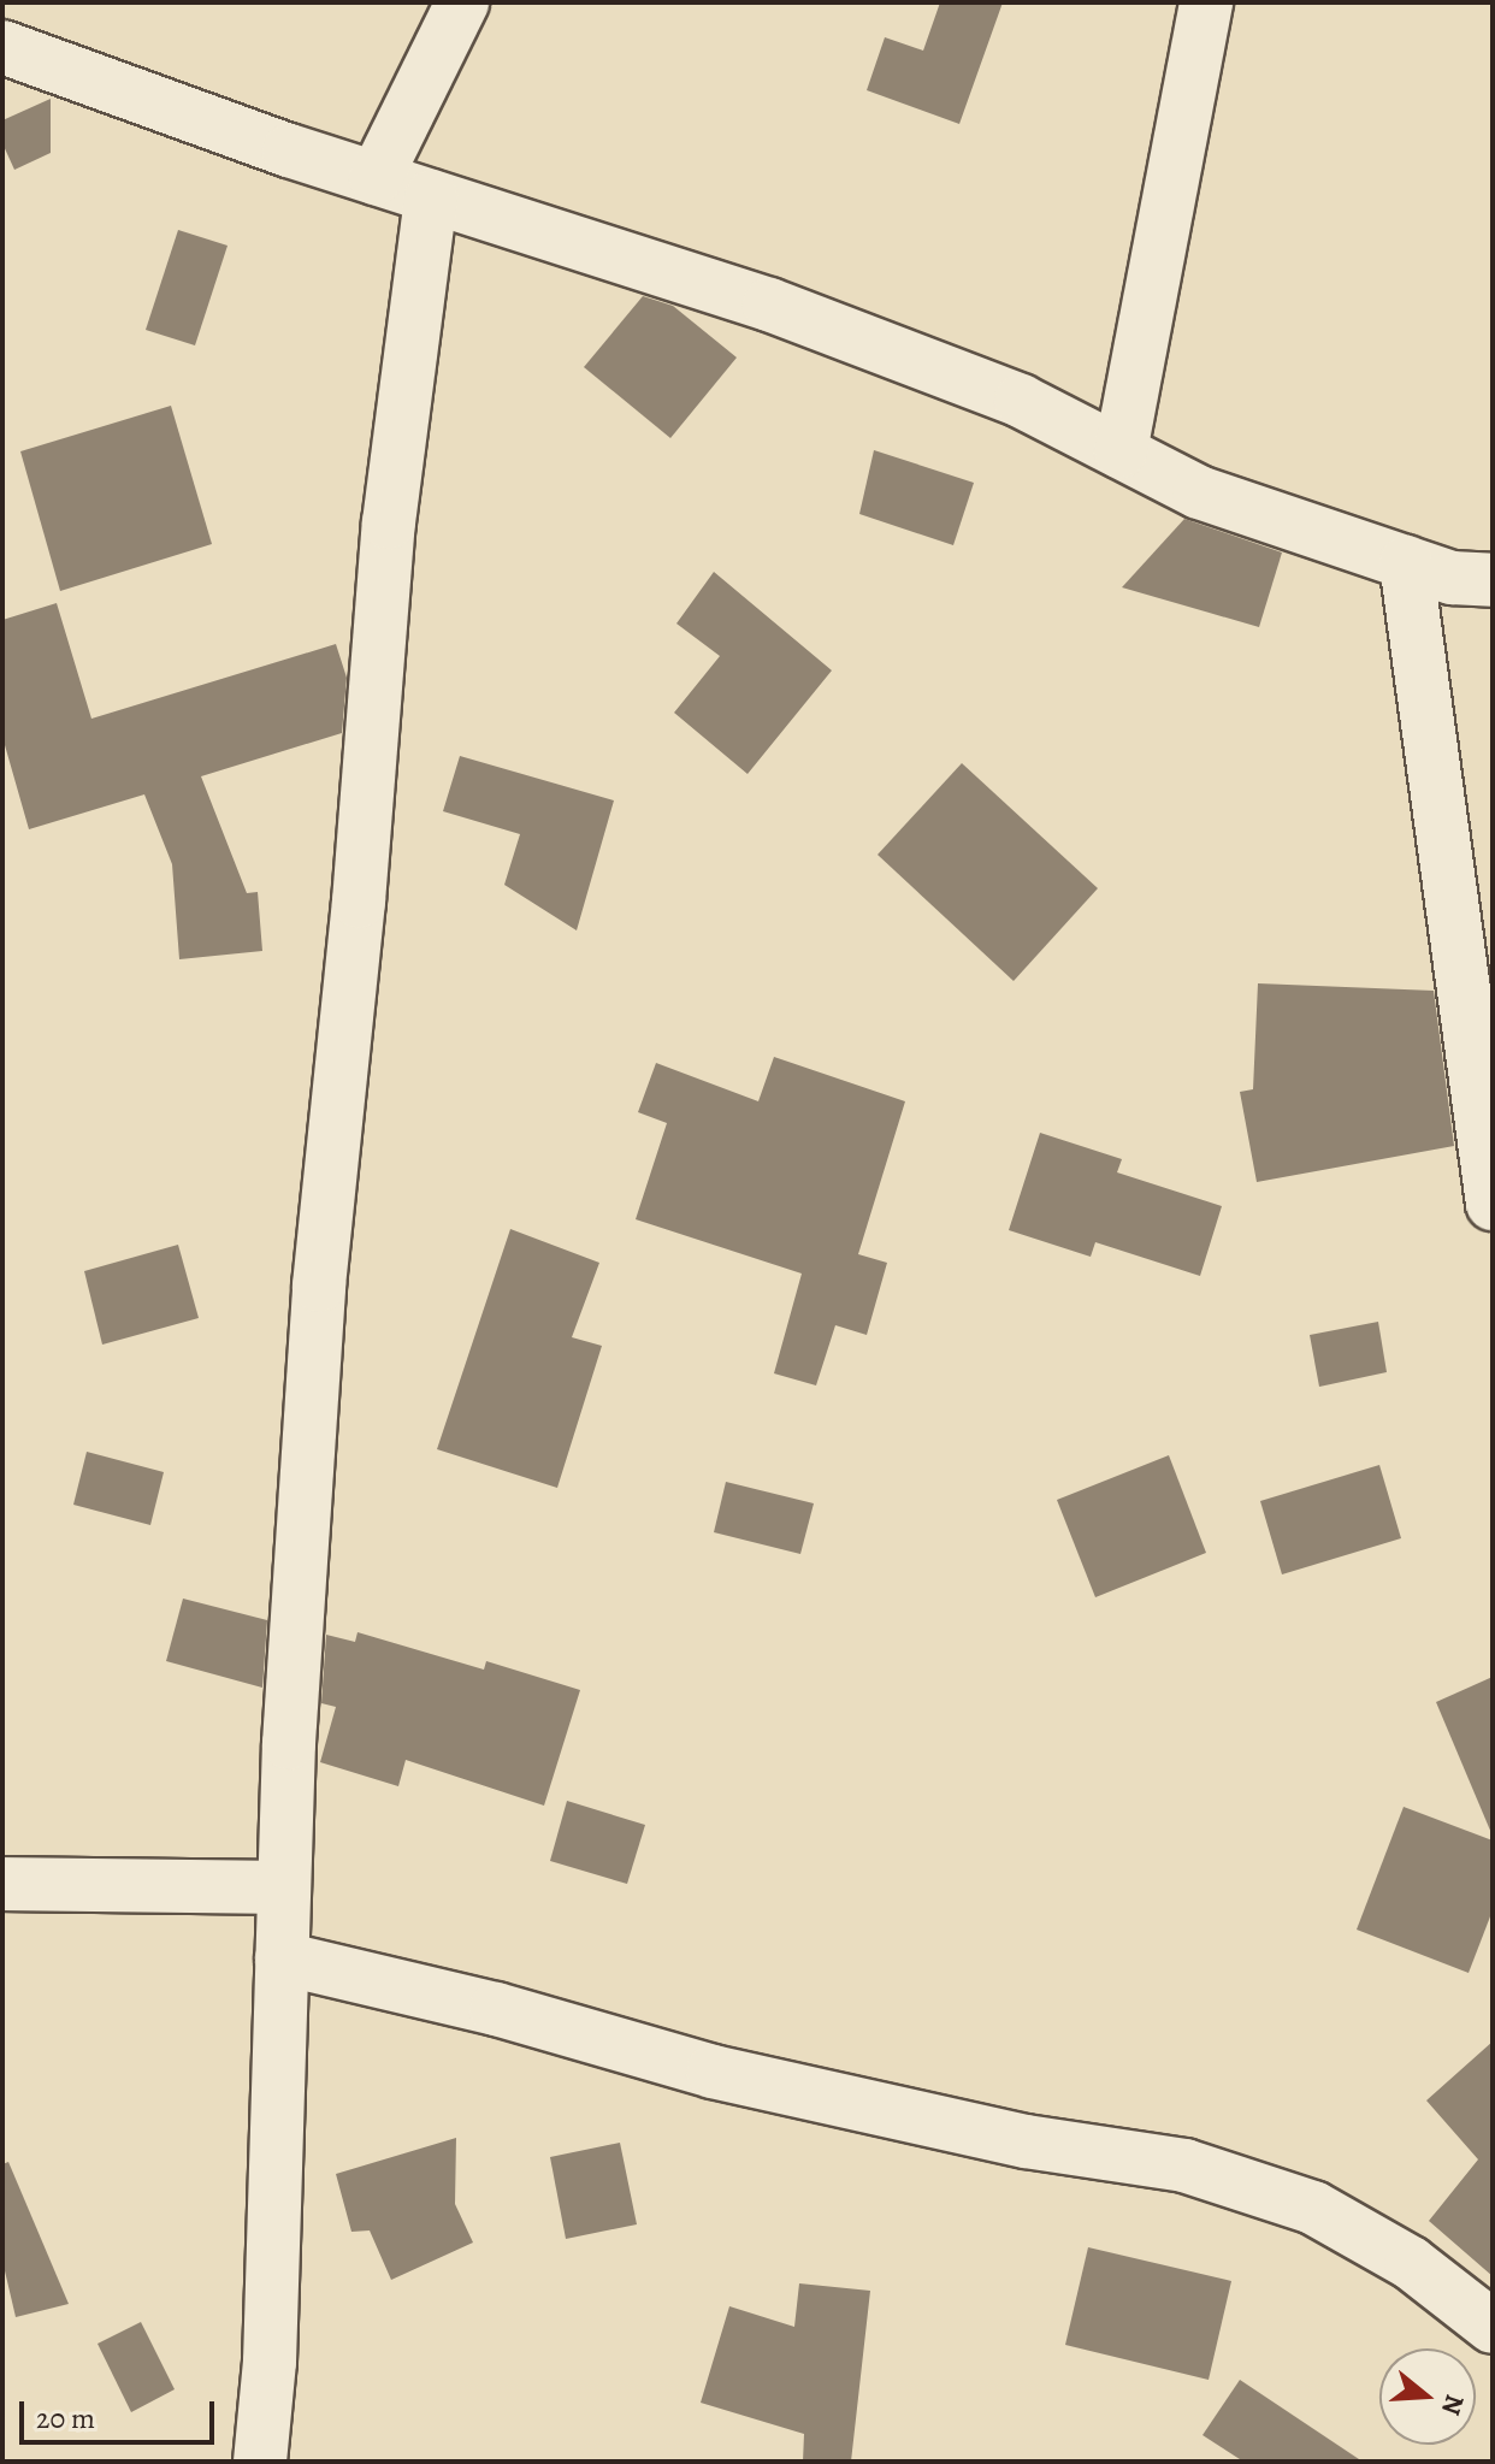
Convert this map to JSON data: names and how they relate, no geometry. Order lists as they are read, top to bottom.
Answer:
{
  "scale_bar": "20 m",
  "north": "right"
}
